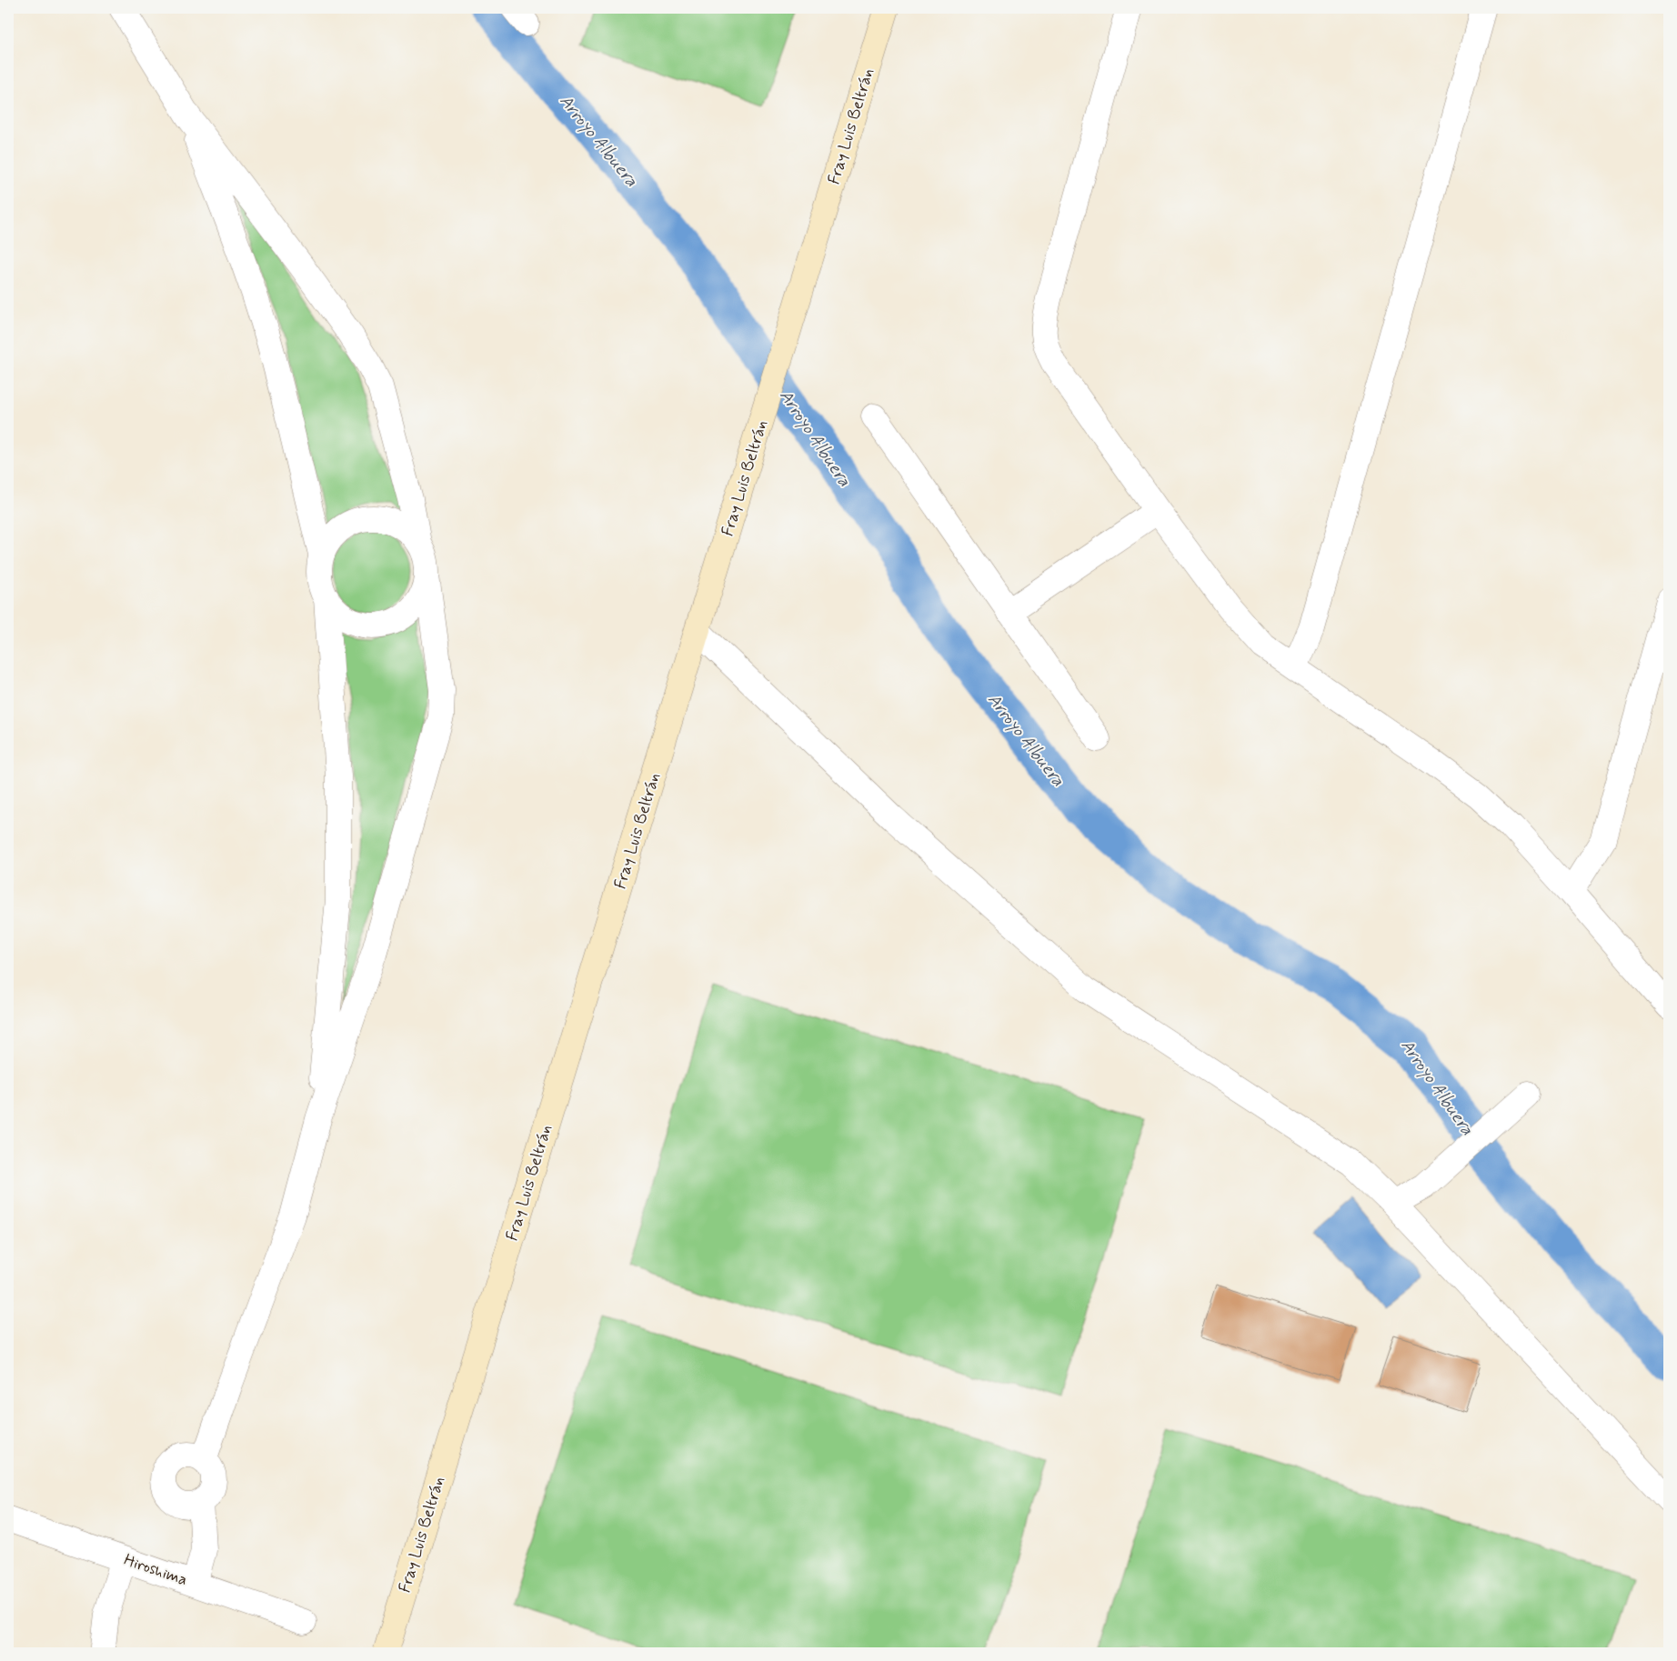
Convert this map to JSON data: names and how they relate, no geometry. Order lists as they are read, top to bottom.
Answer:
{
  "streets": {
    "street": ["Fray Luis Beltrán", "Hiroshima"]
  },
  "water": ["Arroyo Albuera"]
}
